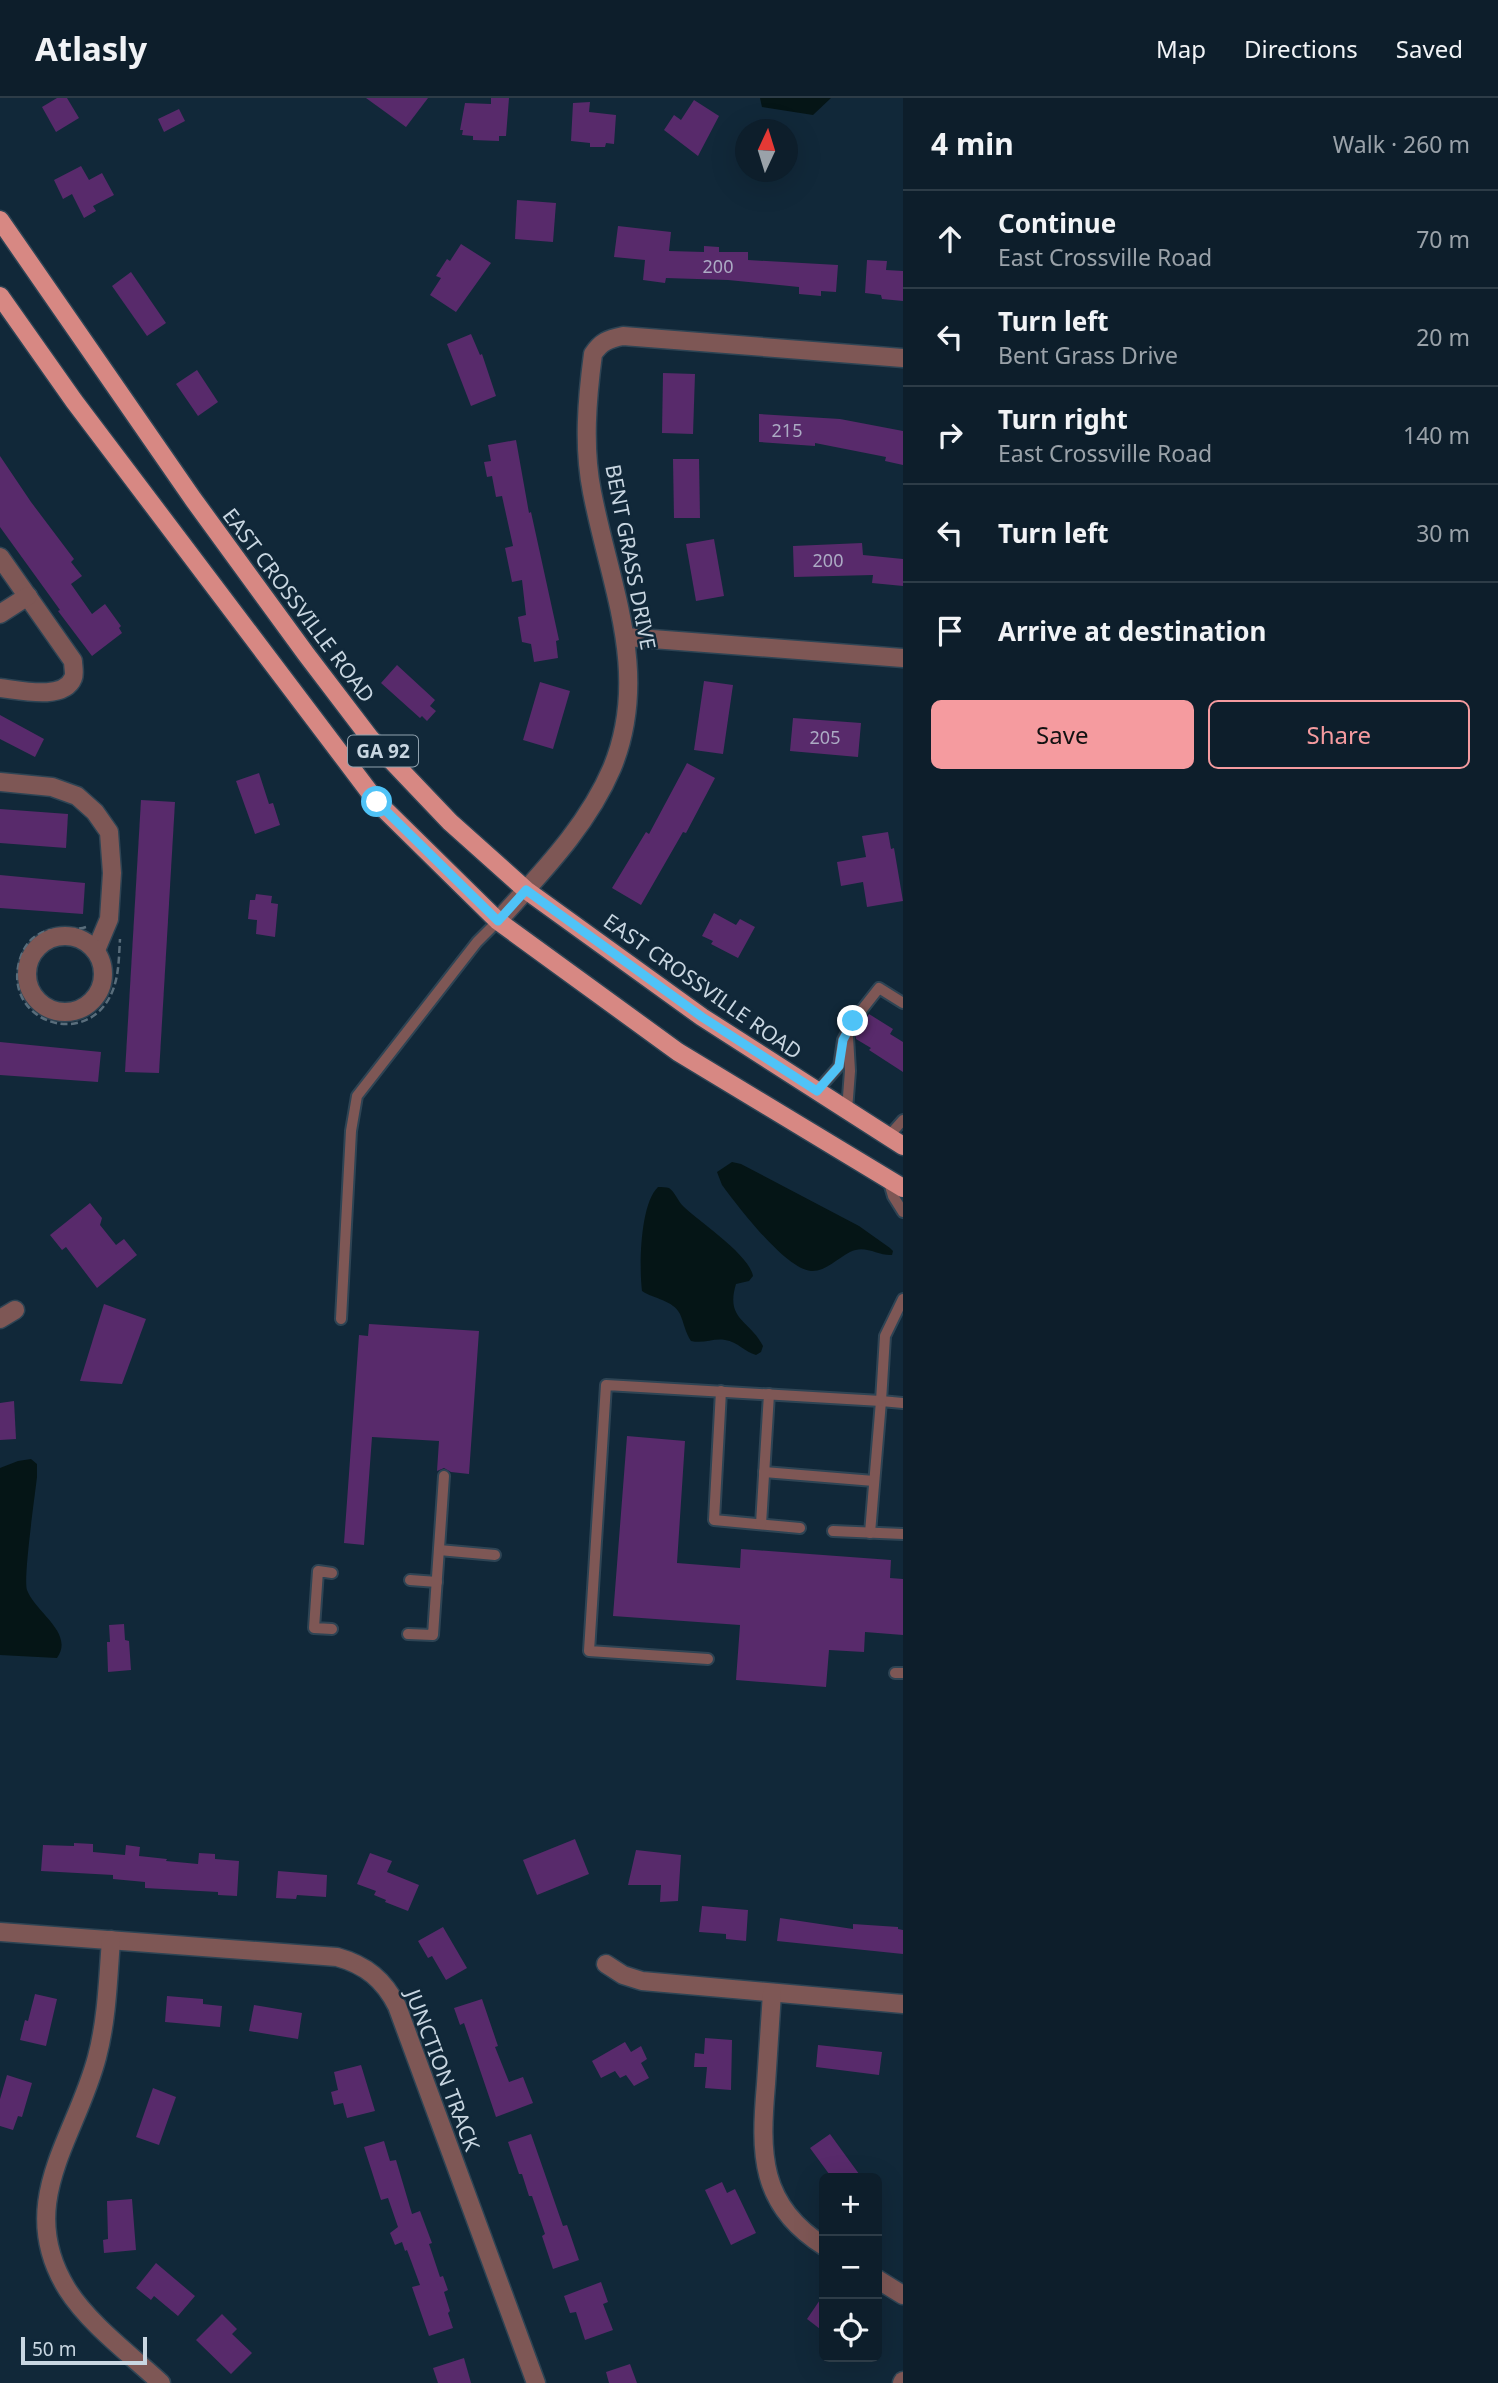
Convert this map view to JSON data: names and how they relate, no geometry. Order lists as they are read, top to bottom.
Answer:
{
  "streets": {
    "main road": ["EAST CROSSVILLE ROAD", "GA 92"],
    "street": ["BENT GRASS DRIVE", "JUNCTION TRACK"]
  },
  "crossings": [
    ["BENT GRASS DRIVE", "EAST CROSSVILLE ROAD"],
    ["BENT GRASS DRIVE", "GA 92"]
  ],
  "house_numbers": [
    "200",
    "215",
    "200",
    "205"
  ],
  "scale_bar": "50 m",
  "north": "top",
  "page": {
    "header": "Atlasly",
    "nav": ["Map", "Directions", "Saved"],
    "heading": ["4 min", "Walk · 260 m"],
    "list": [
      ["Continue", "East Crossville Road", "70 m"],
      ["Turn left", "Bent Grass Drive", "20 m"],
      ["Turn right", "East Crossville Road", "140 m"],
      ["Turn left", "30 m"],
      "Arrive at destination"
    ],
    "buttons": ["Save", "Share"],
    "map_buttons": ["+", "−"],
    "scale": "50 m"
  }
}
